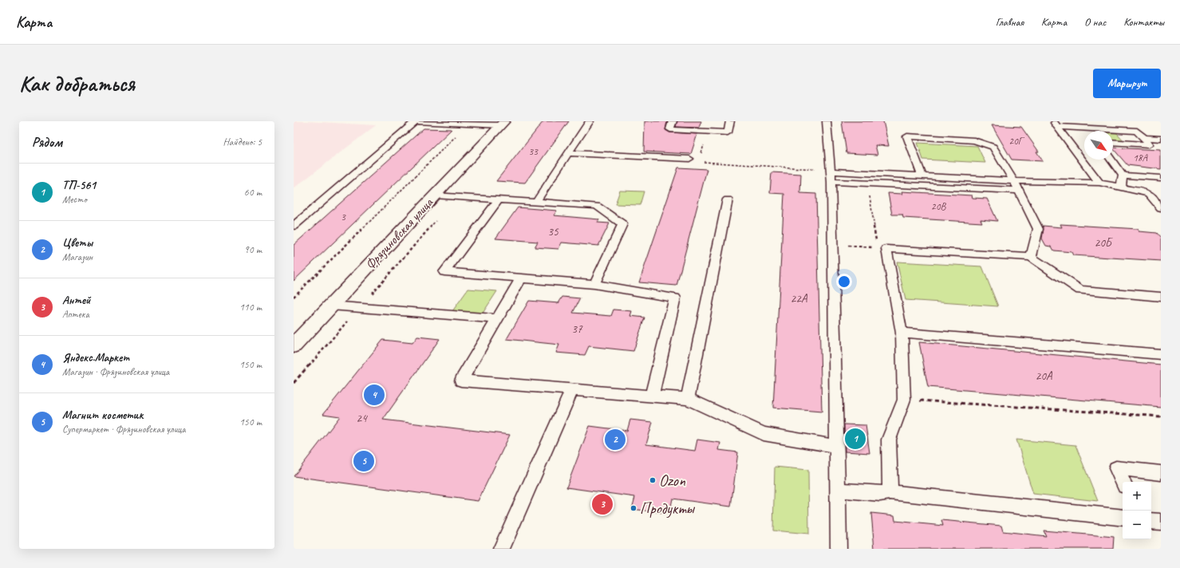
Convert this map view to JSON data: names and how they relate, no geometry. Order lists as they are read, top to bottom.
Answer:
{
  "streets": {
    "street": ["Фрязиновская улица"]
  },
  "places": ["Ozon", "Продукты"],
  "house_numbers": [
    "20Г",
    "33",
    "18А",
    "20В",
    "3",
    "35",
    "20Б",
    "22А",
    "37",
    "20А",
    "24"
  ],
  "north": "bottom right",
  "page": {
    "header": "Карта",
    "nav": [
      "Главная",
      "Карта",
      "О нас",
      "Контакты"
    ],
    "buttons": "Маршрут",
    "title": "Как добраться",
    "heading": ["Рядом", "Найдено: 5"],
    "list": [
      {
        "mark": "1",
        "name": "ТП-561",
        "note": "Место",
        "value": "60 m"
      },
      {
        "mark": "2",
        "name": "Цветы",
        "note": "Магазин",
        "value": "90 m"
      },
      {
        "mark": "3",
        "name": "Антей",
        "note": "Аптека",
        "value": "110 m"
      },
      {
        "mark": "4",
        "name": "Яндекс.Маркет",
        "note": "Магазин · Фрязиновская улица",
        "value": "150 m"
      },
      {
        "mark": "5",
        "name": "Магнит косметик",
        "note": "Супермаркет · Фрязиновская улица",
        "value": "150 m"
      }
    ],
    "pins": [
      "4",
      "1",
      "2",
      "5",
      "3"
    ],
    "map_buttons": ["+", "−"]
  }
}
